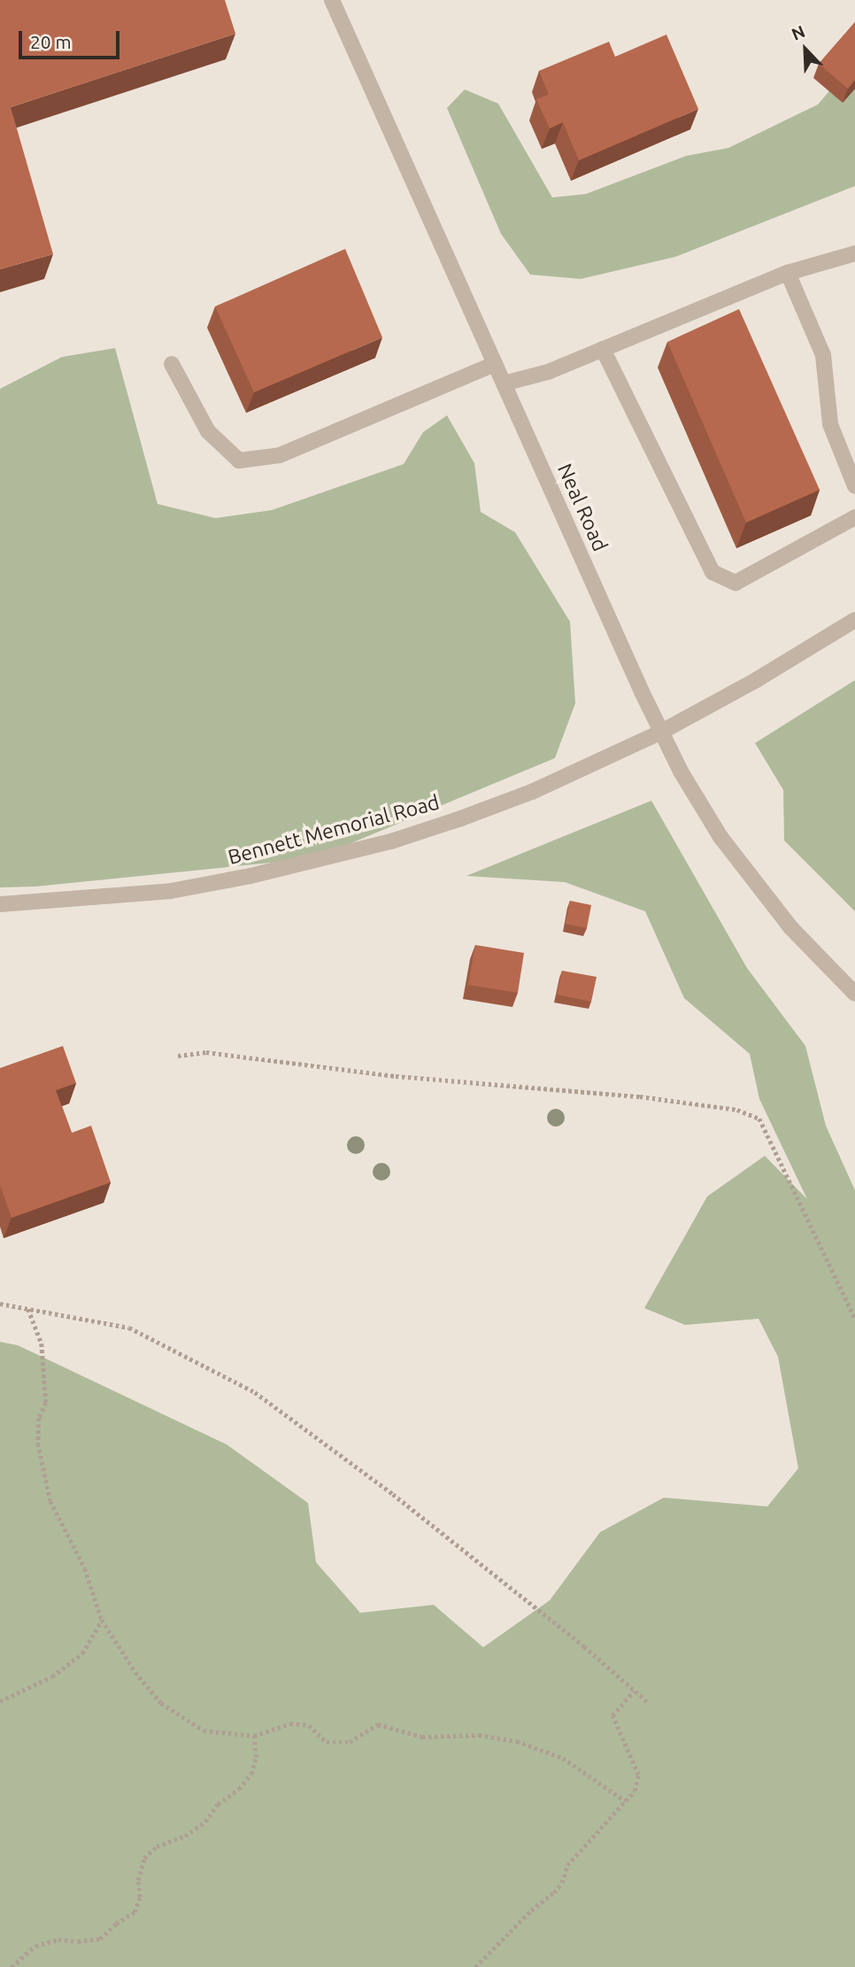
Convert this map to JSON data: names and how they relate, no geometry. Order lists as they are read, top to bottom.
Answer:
{
  "streets": {
    "street": ["Neal Road", "Bennett Memorial Road"]
  },
  "crossings": [
    ["Neal Road", "Bennett Memorial Road"]
  ],
  "scale_bar": "20 m",
  "north": "top left"
}
